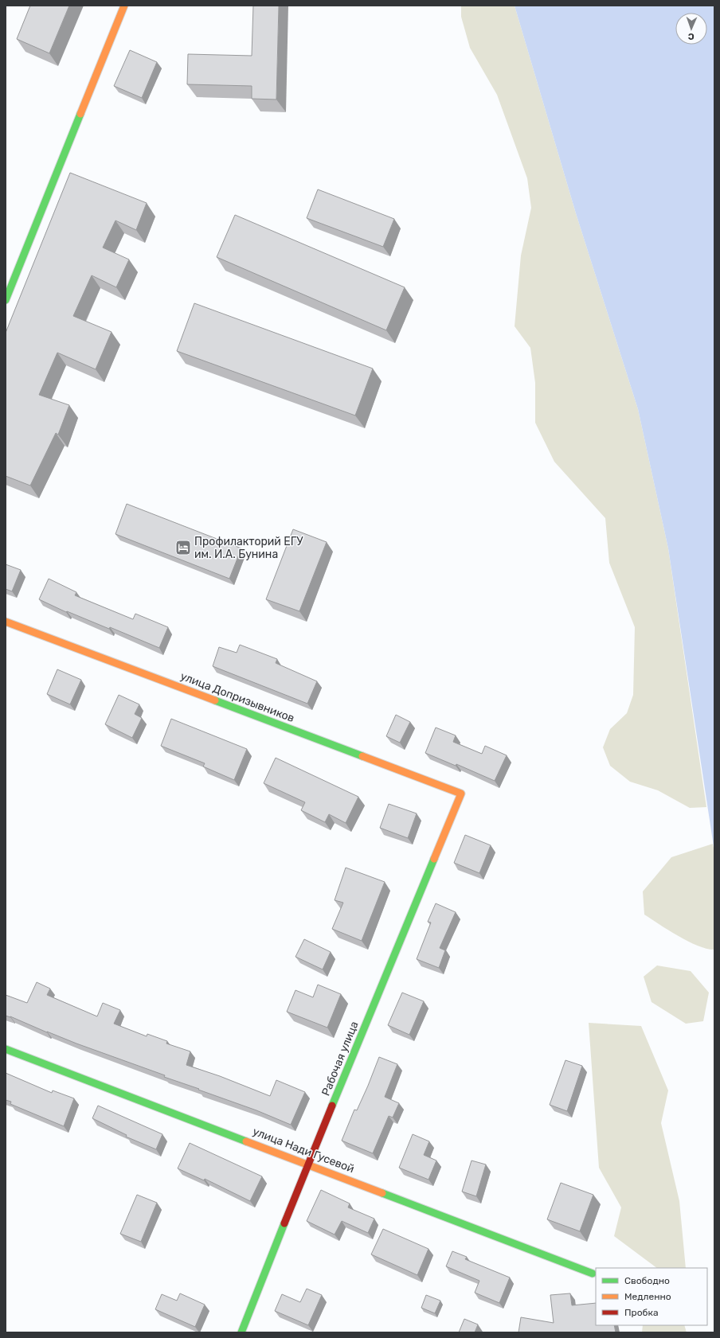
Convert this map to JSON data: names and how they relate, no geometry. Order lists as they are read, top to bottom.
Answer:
{
  "streets": {
    "street": ["улица Допризывников", "Рабочая улица", "улица Нади Гусевой"]
  },
  "crossings": [
    ["улица Допризывников", "Рабочая улица"],
    ["Рабочая улица", "улица Нади Гусевой"]
  ],
  "places": {
    "hotel": ["Профилакторий ЕГУ им. И.А. Бунина"]
  },
  "legend": ["Свободно", "Медленно", "Пробка"],
  "north": "bottom"
}
